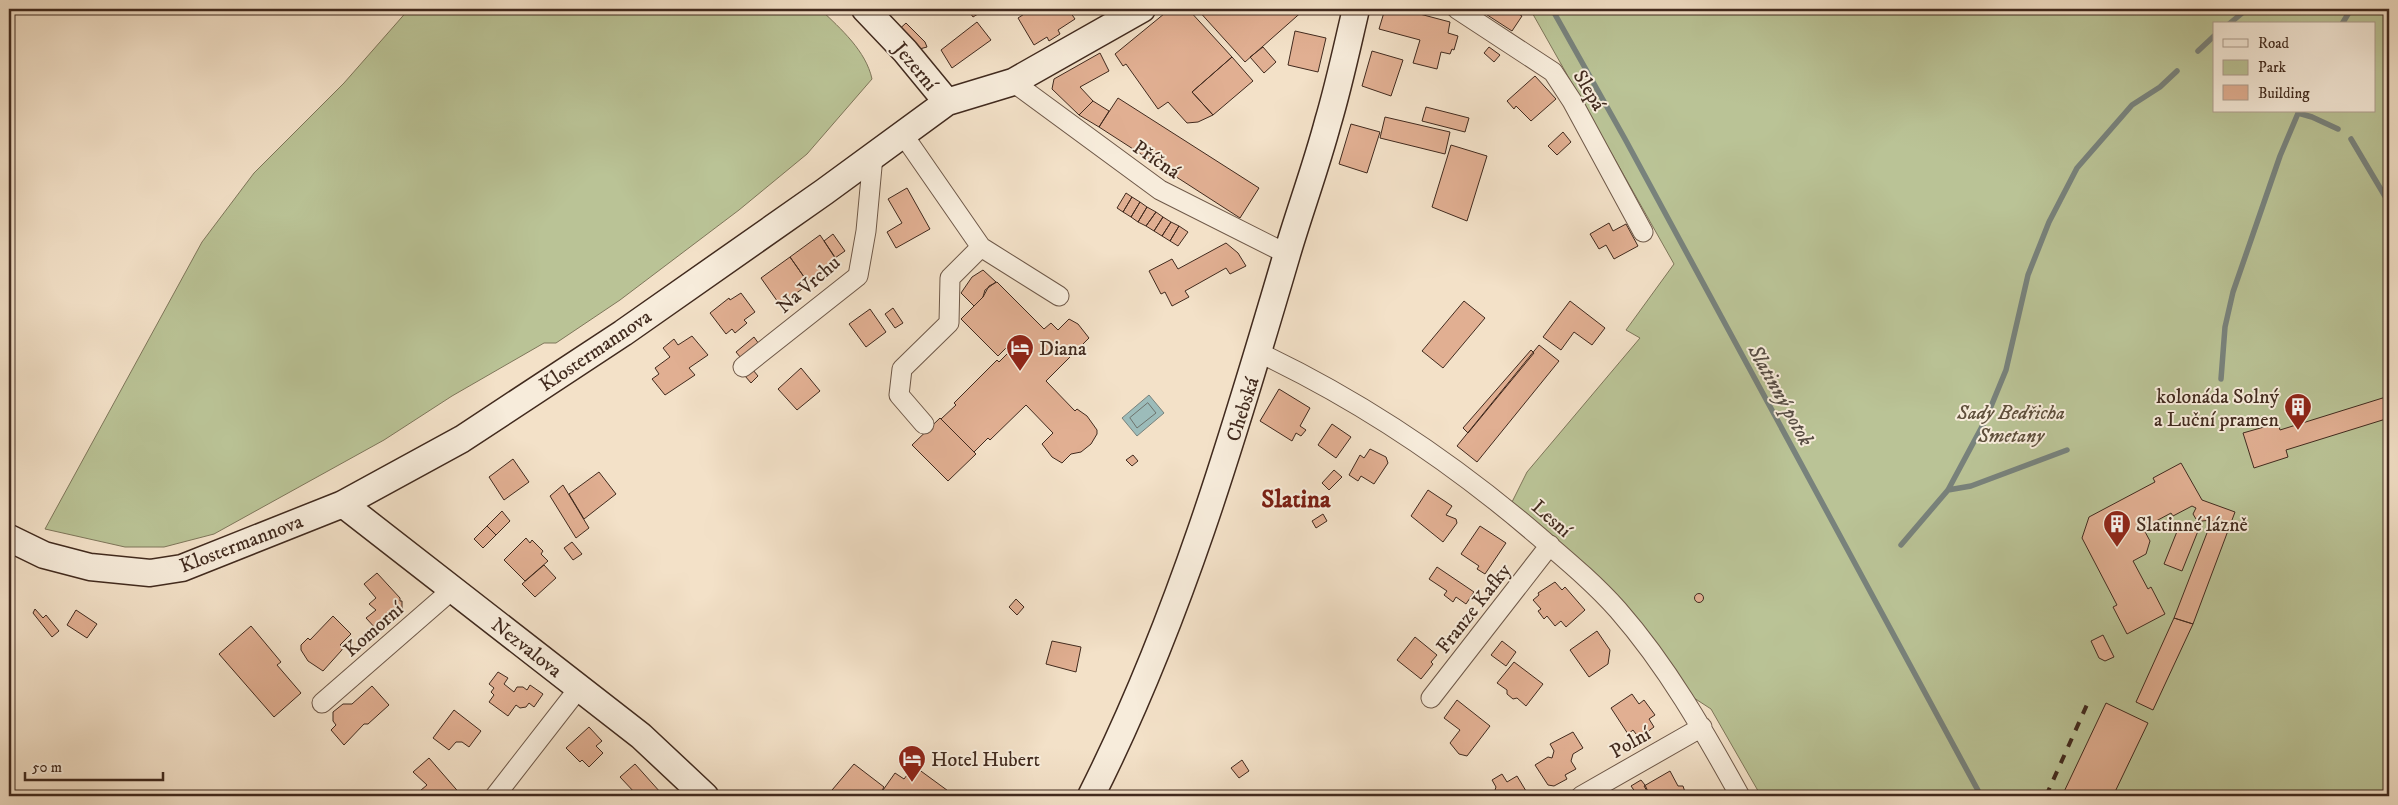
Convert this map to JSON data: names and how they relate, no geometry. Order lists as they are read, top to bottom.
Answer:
{
  "streets": {
    "street": [
      "Jezerní",
      "Slepá",
      "Příčná",
      "Na Vrchu",
      "Klostermannova",
      "Chebská",
      "Lesní",
      "Franze Kafky",
      "Komorní",
      "Nezvalova",
      "Polní"
    ]
  },
  "crossings": [
    ["Jezerní", "Klostermannova"],
    ["Příčná", "Klostermannova"],
    ["Příčná", "Chebská"],
    ["Na Vrchu", "Klostermannova"],
    ["Klostermannova", "Nezvalova"],
    ["Chebská", "Lesní"],
    ["Lesní", "Franze Kafky"],
    ["Lesní", "Polní"],
    ["Komorní", "Nezvalova"]
  ],
  "districts": ["Slatina"],
  "water": ["Slatinný potok"],
  "parks": ["Sady Bedřicha Smetany"],
  "places": {
    "hotel": ["Diana", "Hotel Hubert"],
    "building": ["kolonáda Solný a Luční pramen", "Slatinné lázně"]
  },
  "legend": ["Road", "Park", "Building"],
  "scale_bar": "50 m"
}
